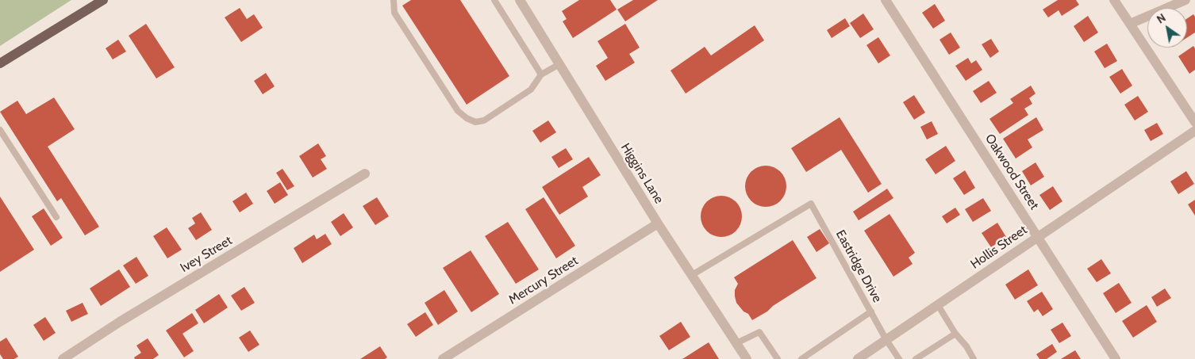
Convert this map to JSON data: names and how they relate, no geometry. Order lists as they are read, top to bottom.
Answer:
{
  "streets": {
    "street": [
      "Oakwood Street",
      "Higgins Lane",
      "Hollis Street",
      "Ivey Street",
      "Mercury Street"
    ],
    "lane": ["Eastridge Drive"]
  },
  "crossings": [
    ["Oakwood Street", "Hollis Street"],
    ["Higgins Lane", "Eastridge Drive"],
    ["Higgins Lane", "Mercury Street"],
    ["Hollis Street", "Eastridge Drive"]
  ],
  "north": "top left"
}
